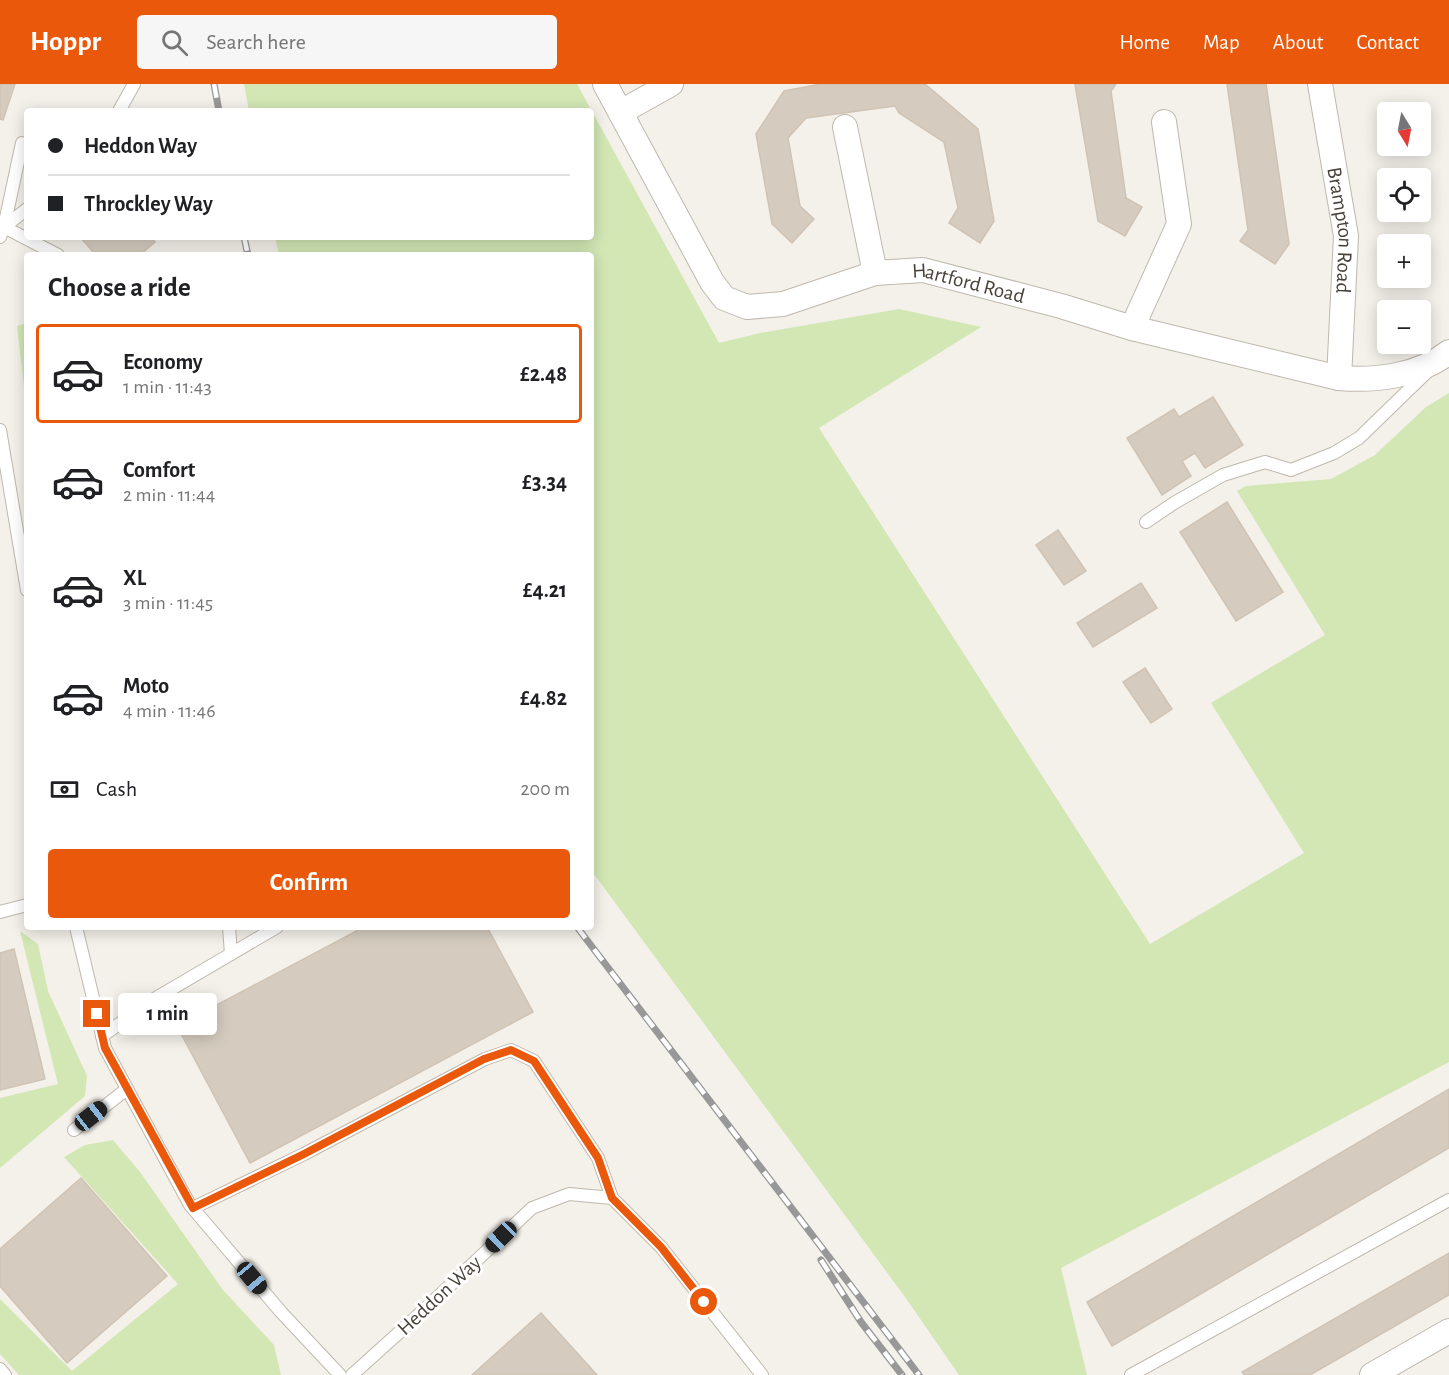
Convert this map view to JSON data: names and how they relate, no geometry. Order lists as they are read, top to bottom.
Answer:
{
  "streets": {
    "street": ["Brampton Road", "Hartford Road"],
    "lane": ["Heddon Way"]
  },
  "crossings": [
    ["Brampton Road", "Hartford Road"]
  ],
  "north": "bottom",
  "page": {
    "header": "Hoppr",
    "search": "Search here",
    "nav": [
      "Home",
      "Map",
      "About",
      "Contact"
    ],
    "map_buttons": ["+", "−"],
    "banner": ["Heddon Way", "Throckley Way"],
    "heading": "Choose a ride",
    "list": [
      {
        "name": "Economy",
        "note": "1 min · 11:43",
        "value": "£2.48"
      },
      {
        "name": "Comfort",
        "note": "2 min · 11:44",
        "value": "£3.34"
      },
      {
        "name": "XL",
        "note": "3 min · 11:45",
        "value": "£4.21"
      },
      {
        "name": "Moto",
        "note": "4 min · 11:46",
        "value": "£4.82"
      }
    ],
    "pay": ["Cash", "200 m"],
    "buttons": "Confirm",
    "bubble": "1 min"
  }
}
